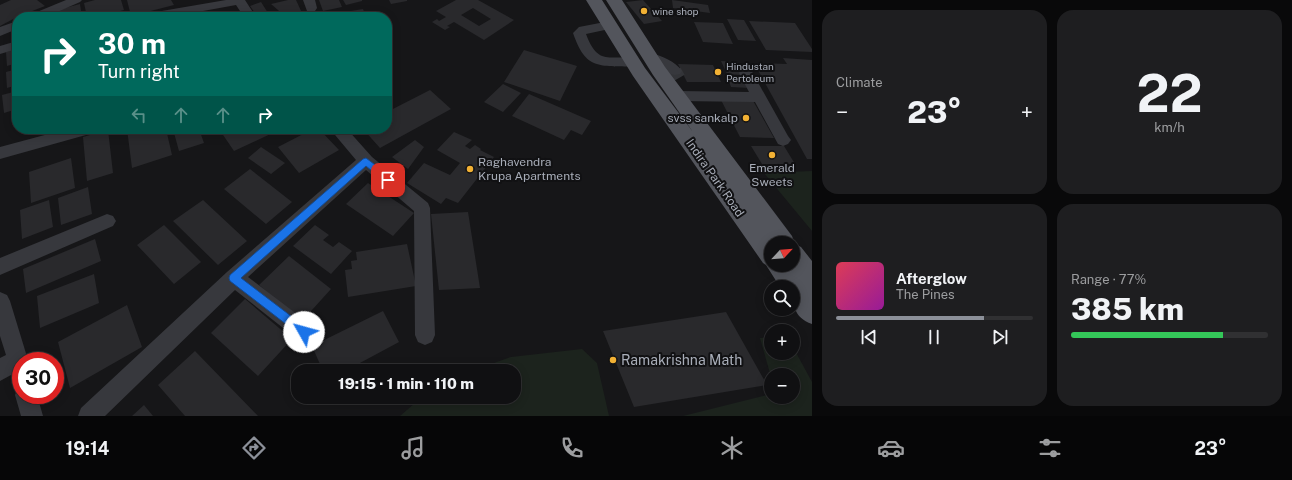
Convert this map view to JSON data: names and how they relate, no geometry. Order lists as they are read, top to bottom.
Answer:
{
  "streets": {
    "main road": ["Indira Park Road"]
  },
  "places": [
    "wine shop",
    "Hindustan Pertoleum",
    "svss sankalp",
    "Emerald Sweets",
    "Raghavendra Krupa Apartments",
    "Ramakrishna Math"
  ],
  "north": "top right",
  "page": {
    "tile": [
      "Climate",
      ["22", "km/h"],
      ["Range · 77%", "385 km"]
    ],
    "turn": ["30 m", "Turn right"],
    "heat": ["−", "23°", "+"],
    "map_buttons": ["+", "−"],
    "song": ["Afterglow", "The Pines"],
    "limit": "30",
    "trip": "19:15 · 1 min · 110 m",
    "tabs": ["19:14", "23°"]
  }
}
